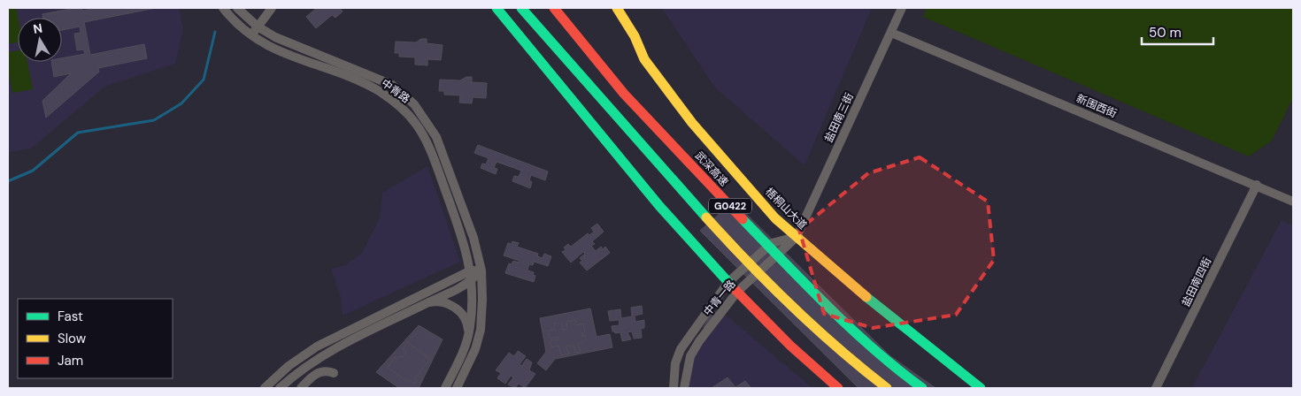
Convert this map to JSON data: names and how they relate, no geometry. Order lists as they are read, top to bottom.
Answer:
{
  "streets": {
    "main road": ["武深高速", "G0422", "梧桐山大道"],
    "street": [
      "中青路",
      "新围西街",
      "盐田南三街",
      "盐田南四街",
      "中青一路"
    ]
  },
  "crossings": [
    ["新围西街", "盐田南三街"],
    ["新围西街", "盐田南四街"],
    ["盐田南三街", "梧桐山大道"],
    ["盐田南三街", "中青一路"],
    ["梧桐山大道", "中青一路"]
  ],
  "legend": ["Fast", "Slow", "Jam"],
  "scale_bar": "50 m",
  "north": "top"
}
